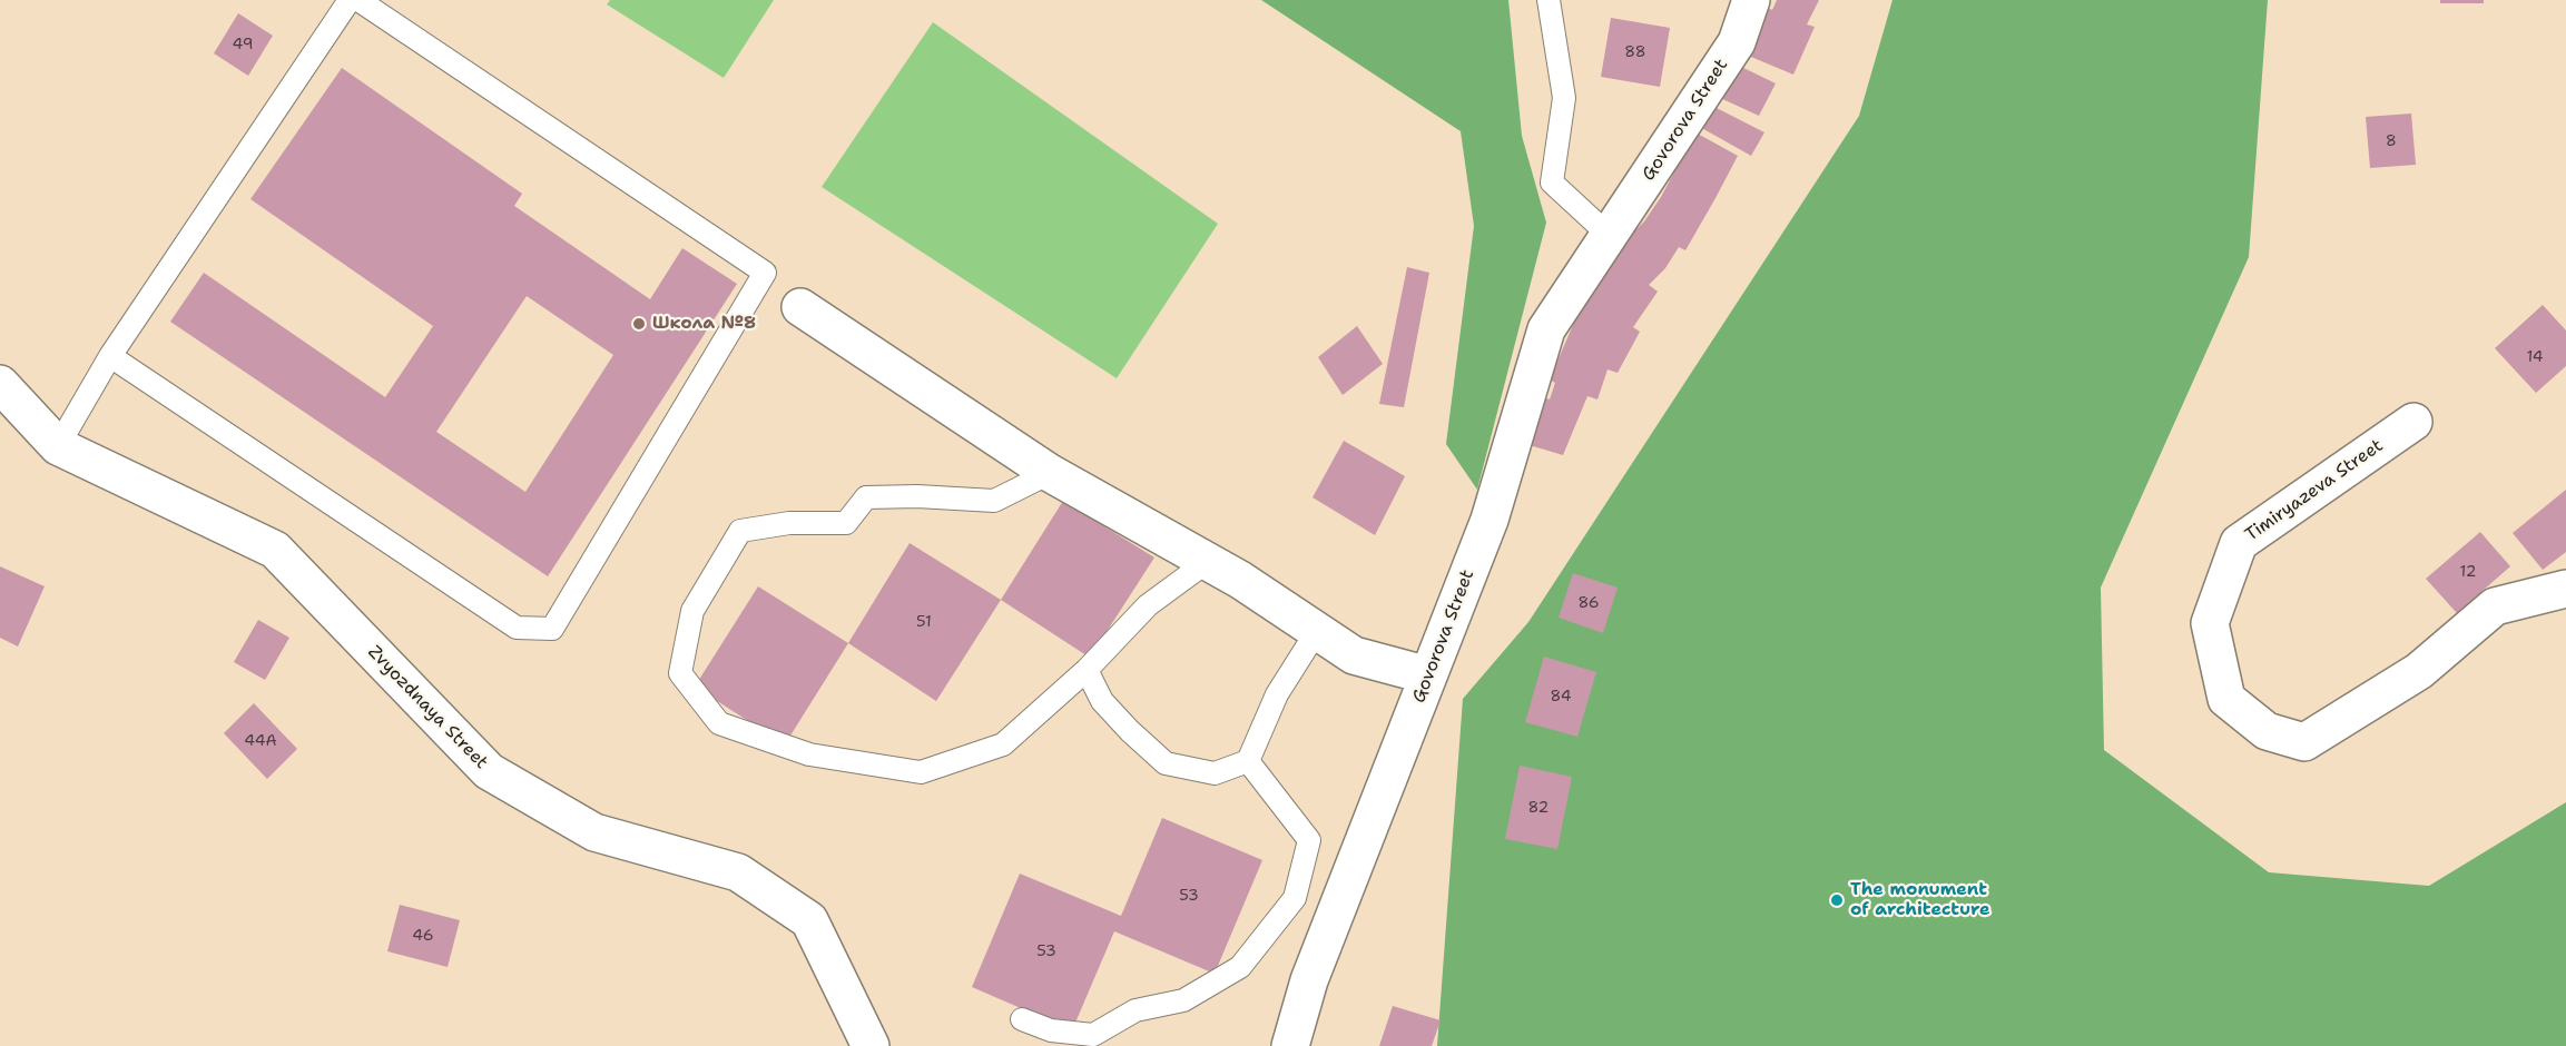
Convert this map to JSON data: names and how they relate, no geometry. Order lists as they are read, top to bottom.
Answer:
{
  "streets": {
    "street": ["Govorova Street", "Timiryazeva Street", "Zvyozdnaya Street"]
  },
  "places": ["Школа №8", "The monument of architecture"],
  "house_numbers": [
    "49",
    "88",
    "8",
    "14",
    "12",
    "86",
    "51",
    "84",
    "44А",
    "82",
    "53",
    "46",
    "53"
  ]
}
